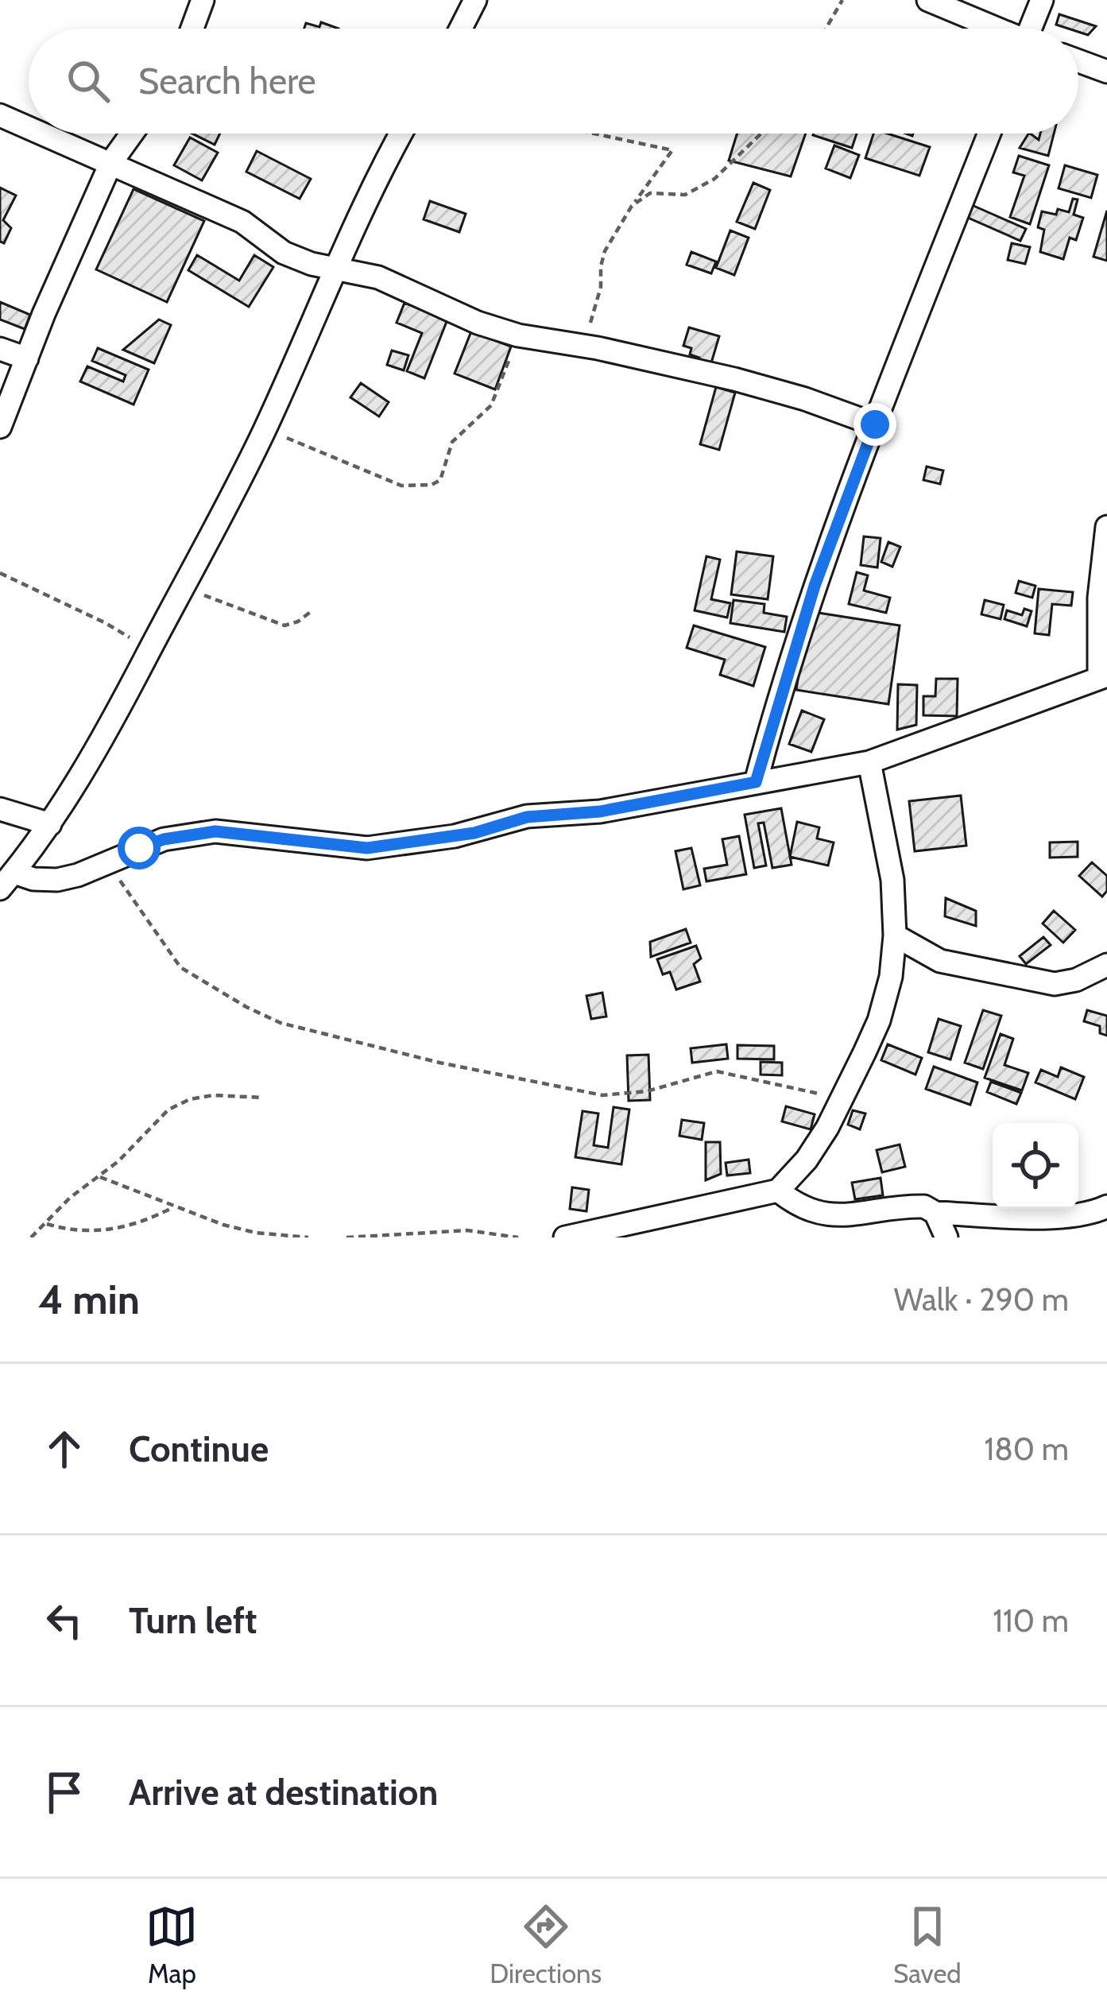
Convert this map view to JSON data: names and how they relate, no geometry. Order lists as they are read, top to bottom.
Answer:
{
  "page": {
    "search": "Search here",
    "heading": ["4 min", "Walk · 290 m"],
    "list": [
      ["Continue", "180 m"],
      ["Turn left", "110 m"],
      "Arrive at destination"
    ],
    "nav": ["Map", "Directions", "Saved"]
  }
}
